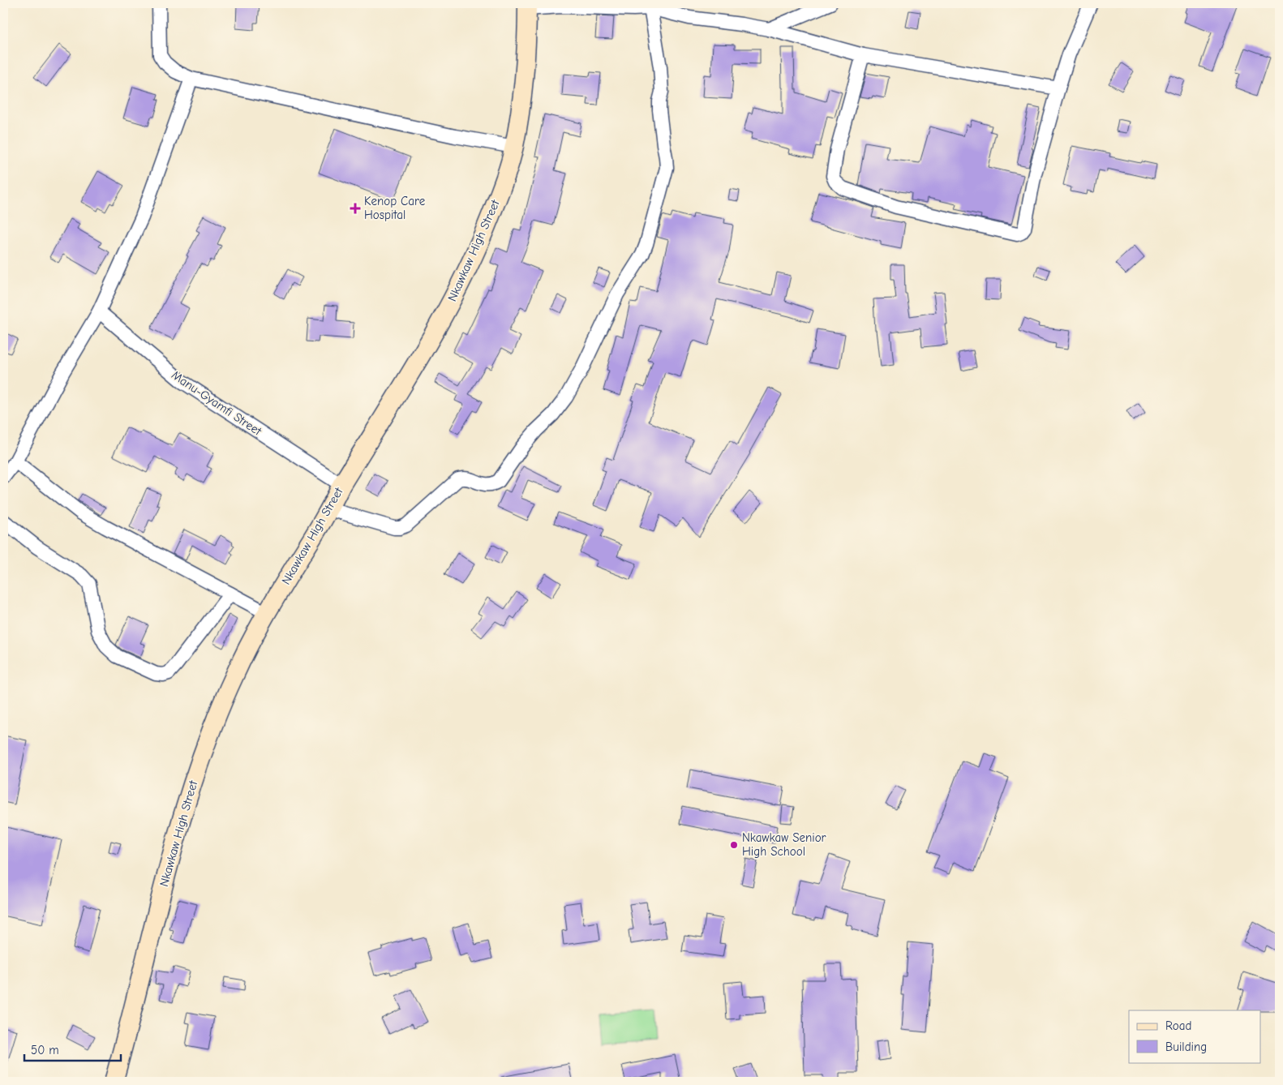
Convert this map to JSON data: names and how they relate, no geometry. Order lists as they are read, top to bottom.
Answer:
{
  "streets": {
    "main road": ["Nkawkaw High Street"],
    "street": ["Manu-Gyamfi Street"]
  },
  "crossings": [
    ["Nkawkaw High Street", "Manu-Gyamfi Street"]
  ],
  "places": {
    "health": ["Kenop Care Hospital"],
    "other": ["Nkawkaw Senior High School"]
  },
  "legend": ["Road", "Building"],
  "scale_bar": "50 m"
}
